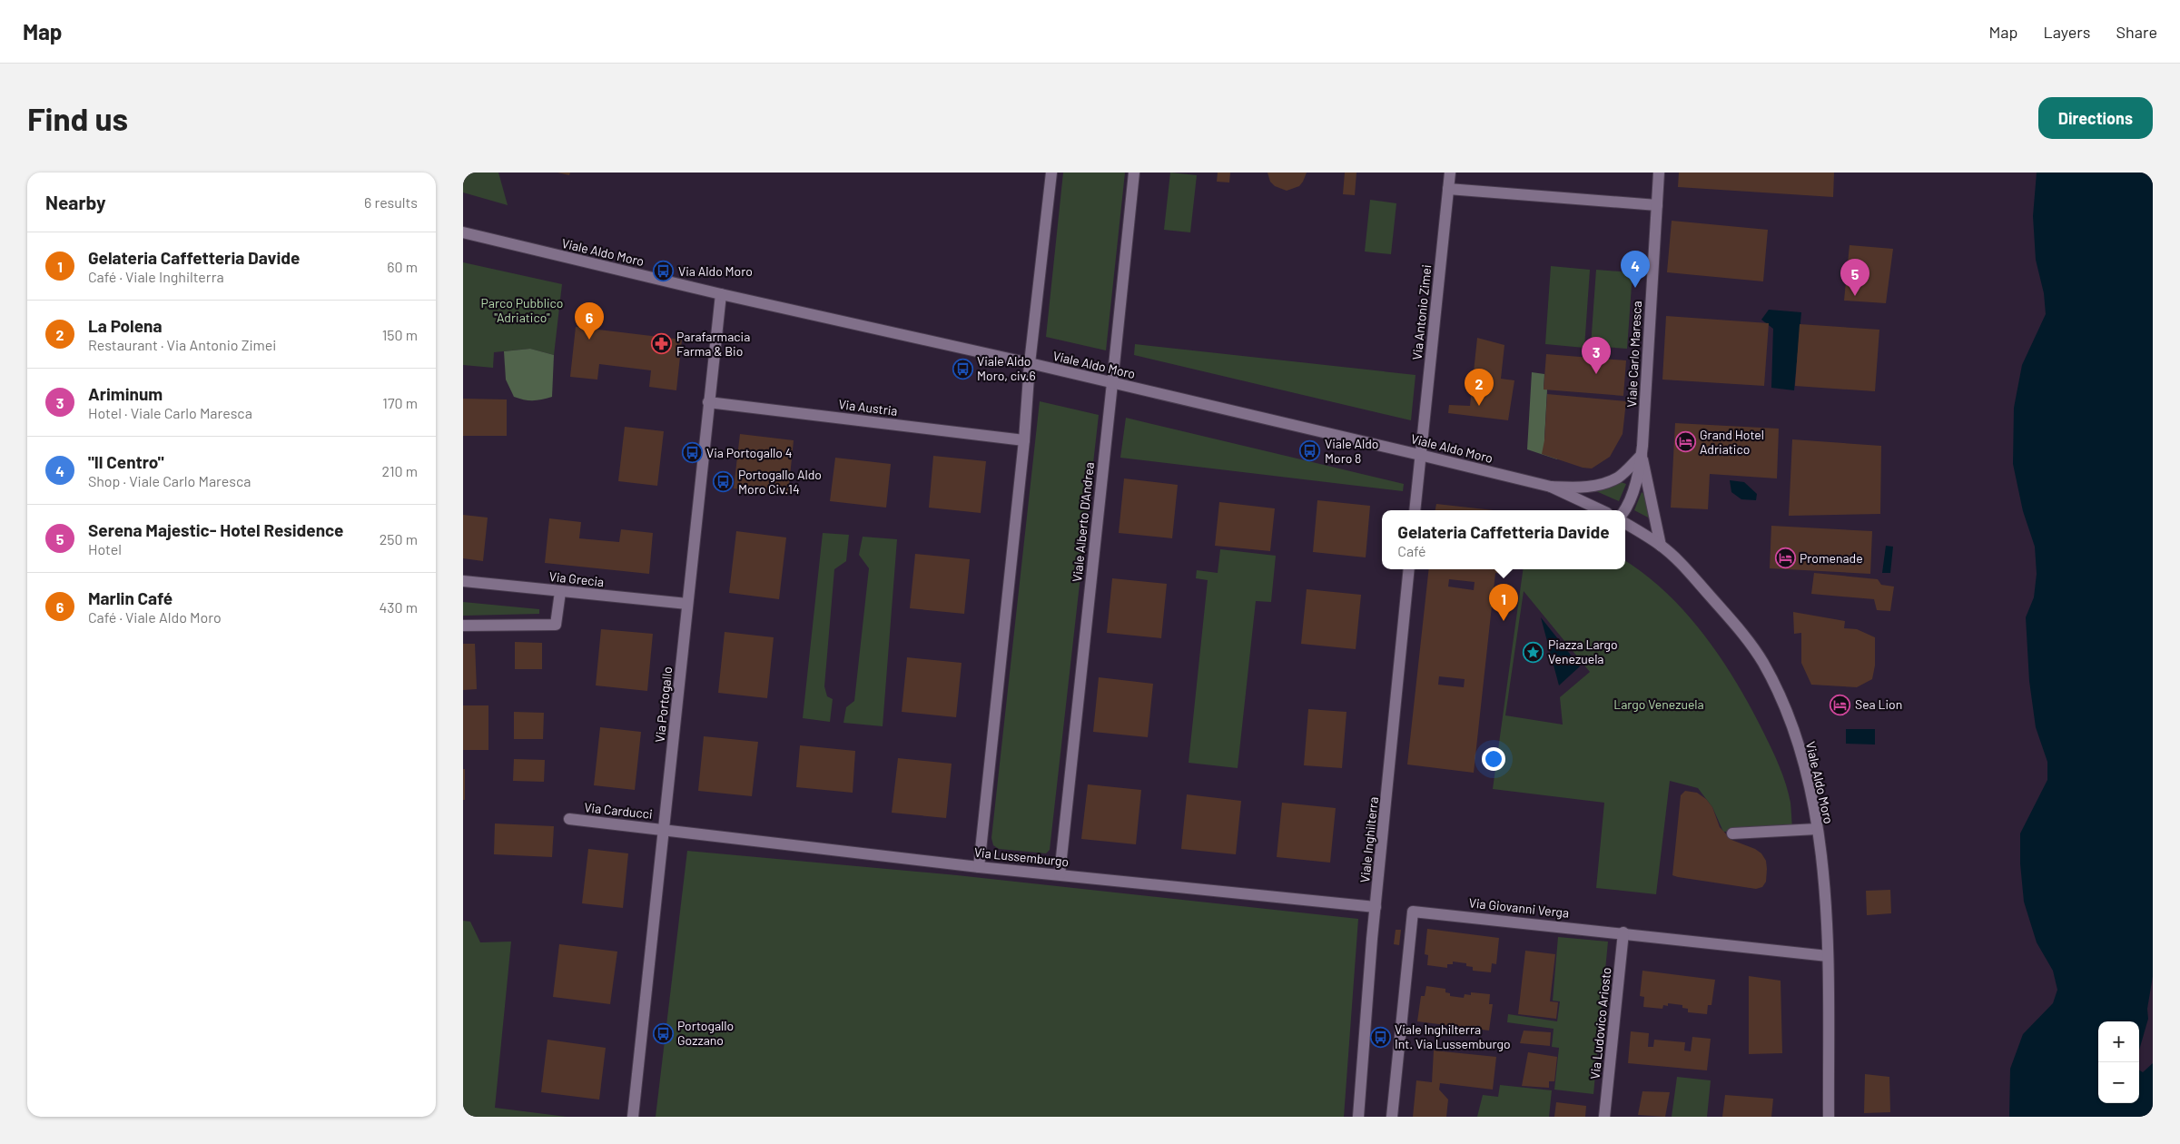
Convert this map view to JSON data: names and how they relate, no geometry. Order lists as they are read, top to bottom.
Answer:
{
  "streets": {
    "street": [
      "Viale Aldo Moro",
      "Via Antonio Zimei",
      "Viale Carlo Maresca",
      "Via Austria",
      "Viale Alberto D'Andrea",
      "Via Grecia",
      "Via Portogallo",
      "Via Carducci",
      "Viale Inghilterra",
      "Via Lussemburgo",
      "Via Giovanni Verga",
      "Via Ludovico Ariosto"
    ]
  },
  "crossings": [
    ["Viale Aldo Moro", "Via Antonio Zimei"],
    ["Viale Aldo Moro", "Viale Carlo Maresca"],
    ["Viale Aldo Moro", "Viale Alberto D'Andrea"],
    ["Viale Aldo Moro", "Via Portogallo"],
    ["Viale Aldo Moro", "Via Giovanni Verga"],
    ["Via Austria", "Via Portogallo"],
    ["Viale Alberto D'Andrea", "Via Lussemburgo"],
    ["Via Grecia", "Via Portogallo"],
    ["Via Portogallo", "Via Carducci"],
    ["Via Portogallo", "Via Lussemburgo"],
    ["Via Carducci", "Via Lussemburgo"],
    ["Viale Inghilterra", "Via Lussemburgo"],
    ["Via Giovanni Verga", "Via Ludovico Ariosto"]
  ],
  "parks": ["Parco Pubblico \"Adriatico\"", "Largo Venezuela"],
  "places": {
    "bus stop": [
      "Via Aldo Moro",
      "Viale Aldo Moro, civ.6",
      "Viale Aldo Moro 8",
      "Via Portogallo 4",
      "Portogallo Aldo Moro Civ.14",
      "Portogallo Gozzano",
      "Viale Inghilterra Int. Via Lussemburgo"
    ],
    "pharmacy": ["Parafarmacia Farma & Bio"],
    "hotel": ["Grand Hotel Adriatico", "Promenade", "Sea Lion"],
    "place": ["Piazza Largo Venezuela"]
  },
  "page": {
    "header": "Map",
    "nav": ["Map", "Layers", "Share"],
    "buttons": "Directions",
    "title": "Find us",
    "heading": ["Nearby", "6 results"],
    "list": [
      {
        "mark": "1",
        "name": "Gelateria Caffetteria Davide",
        "note": "Café · Viale Inghilterra",
        "value": "60 m"
      },
      {
        "mark": "2",
        "name": "La Polena",
        "note": "Restaurant · Via Antonio Zimei",
        "value": "150 m"
      },
      {
        "mark": "3",
        "name": "Ariminum",
        "note": "Hotel · Viale Carlo Maresca",
        "value": "170 m"
      },
      {
        "mark": "4",
        "name": "\"Il Centro\"",
        "note": "Shop · Viale Carlo Maresca",
        "value": "210 m"
      },
      {
        "mark": "5",
        "name": "Serena Majestic- Hotel Residence",
        "note": "Hotel",
        "value": "250 m"
      },
      {
        "mark": "6",
        "name": "Marlin Café",
        "note": "Café · Viale Aldo Moro",
        "value": "430 m"
      }
    ],
    "pins": [
      "4",
      "5",
      "6",
      "3",
      "2",
      "1"
    ],
    "popup": ["Gelateria Caffetteria Davide", "Café"],
    "map_buttons": ["+", "−"]
  }
}
